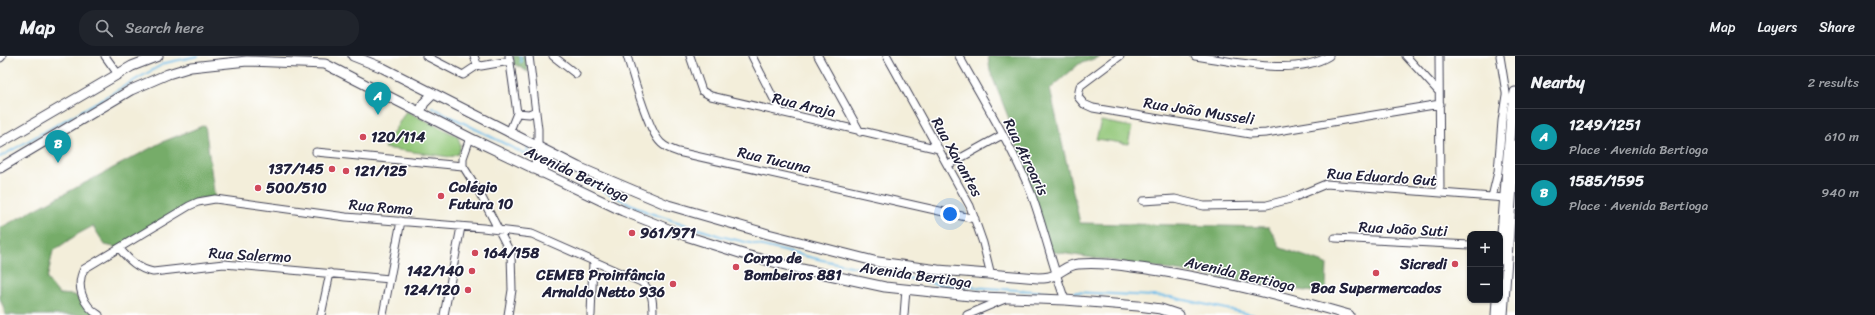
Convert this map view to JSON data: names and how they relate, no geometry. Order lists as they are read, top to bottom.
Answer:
{
  "streets": {
    "street": [
      "Rua Araja",
      "Rua João Musseli",
      "Rua Xavantes",
      "Rua Atroaris",
      "Rua Tucuna",
      "Avenida Bertioga",
      "Rua Eduardo Gut",
      "Rua Roma",
      "Rua João Suti",
      "Rua Salermo"
    ]
  },
  "crossings": [
    ["Rua Araja", "Rua Xavantes"],
    ["Rua Xavantes", "Rua Tucuna"],
    ["Rua Xavantes", "Avenida Bertioga"],
    ["Rua Atroaris", "Avenida Bertioga"],
    ["Rua Roma", "Rua Salermo"]
  ],
  "places": [
    "120/114",
    "137/145",
    "121/125",
    "500/510",
    "Colégio Futura 10",
    "961/971",
    "164/158",
    "Sicredi",
    "Corpo de Bombeiros 881",
    "142/140",
    "Boa Supermercados",
    "CEMEB Proinfância Arnaldo Netto 936",
    "124/120"
  ],
  "page": {
    "header": "Map",
    "search": "Search here",
    "nav": ["Map", "Layers", "Share"],
    "heading": ["Nearby", "2 results"],
    "pins": ["A", "B"],
    "list": [
      {
        "mark": "A",
        "name": "1249/1251",
        "note": "Place · Avenida Bertioga",
        "value": "610 m"
      },
      {
        "mark": "B",
        "name": "1585/1595",
        "note": "Place · Avenida Bertioga",
        "value": "940 m"
      }
    ],
    "map_buttons": ["+", "−"]
  }
}
